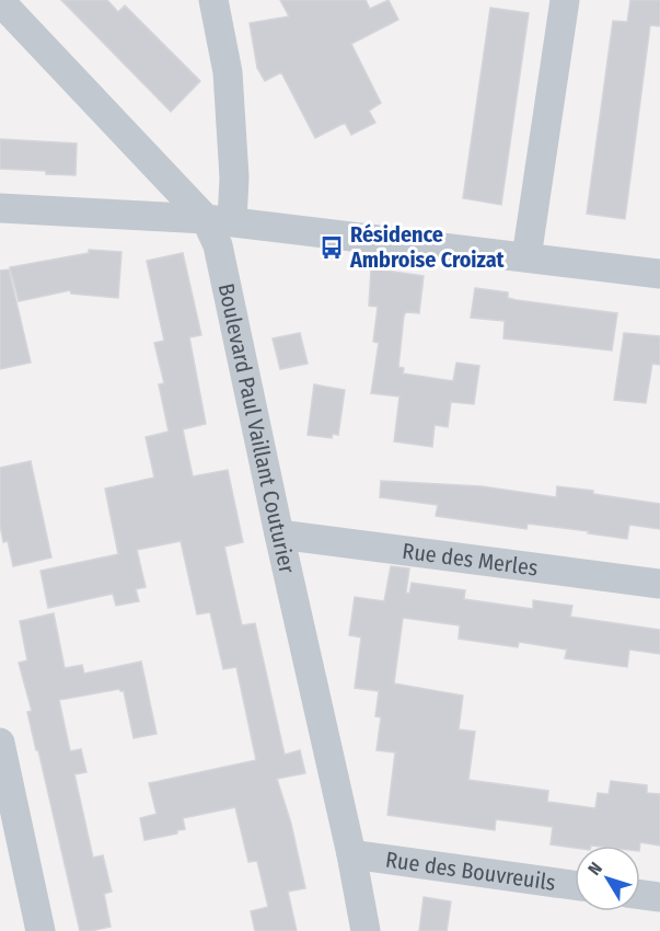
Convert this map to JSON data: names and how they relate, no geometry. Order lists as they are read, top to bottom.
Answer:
{
  "streets": {
    "street": ["Boulevard Paul Vaillant Couturier", "Rue des Merles", "Rue des Bouvreuils"]
  },
  "crossings": [
    ["Boulevard Paul Vaillant Couturier", "Rue des Merles"],
    ["Boulevard Paul Vaillant Couturier", "Rue des Bouvreuils"]
  ],
  "places": {
    "bus stop": ["Résidence Ambroise Croizat"]
  },
  "north": "top left"
}
